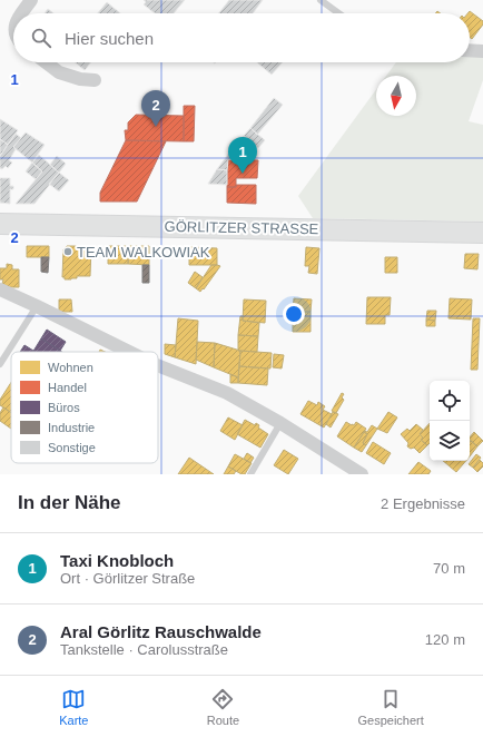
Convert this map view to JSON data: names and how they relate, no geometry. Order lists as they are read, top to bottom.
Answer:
{
  "streets": {
    "street": ["GÖRLITZER STRASSE"]
  },
  "places": ["TEAM WALKOWIAK"],
  "legend": [
    "Wohnen",
    "Handel",
    "Büros",
    "Industrie",
    "Sonstige"
  ],
  "north": "bottom",
  "page": {
    "search": "Hier suchen",
    "pins": ["2", "1"],
    "heading": ["In der Nähe", "2 Ergebnisse"],
    "list": [
      {
        "mark": "1",
        "name": "Taxi Knobloch",
        "note": "Ort · Görlitzer Straße",
        "value": "70 m"
      },
      {
        "mark": "2",
        "name": "Aral Görlitz Rauschwalde",
        "note": "Tankstelle · Carolusstraße",
        "value": "120 m"
      }
    ],
    "nav": ["Karte", "Route", "Gespeichert"]
  },
  "grid": {
    "rows": ["1", "2"]
  }
}
